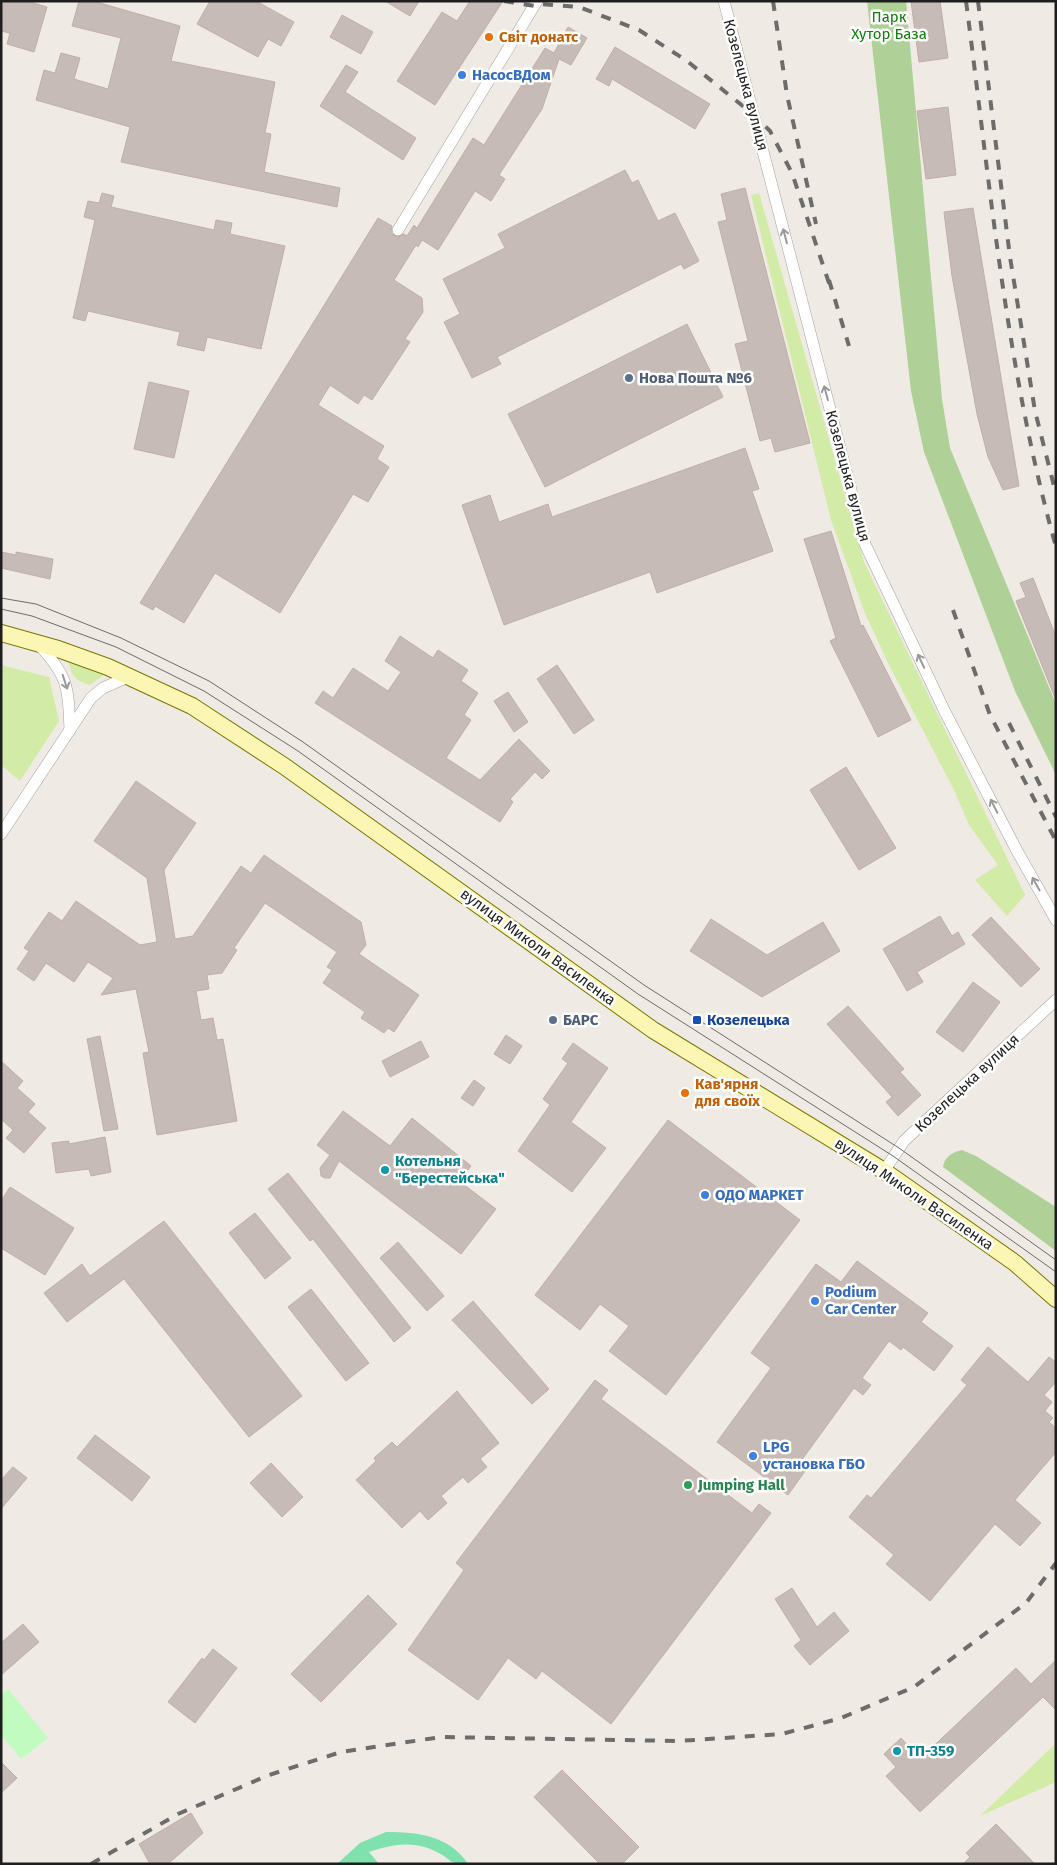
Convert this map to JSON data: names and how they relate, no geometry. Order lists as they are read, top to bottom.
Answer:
{
  "streets": {
    "main road": ["вулиця Миколи Василенка"],
    "street": ["Козелецька вулиця"]
  },
  "crossings": [
    ["Козелецька вулиця", "вулиця Миколи Василенка"]
  ],
  "one_way": ["Козелецька вулиця"],
  "parks": ["Парк Хутор База"],
  "places": {
    "other": [
      "Світ донатс",
      "НасосВДом",
      "Нова Пошта №6",
      "БАРС",
      "Кав'ярня для своїх",
      "Котельня \"Берестейська\"",
      "ОДО МАРКЕТ",
      "Podium Car Center",
      "LPG установка ГБО",
      "Jumping Hall",
      "ТП-359"
    ],
    "transit": ["Козелецька"]
  }
}
